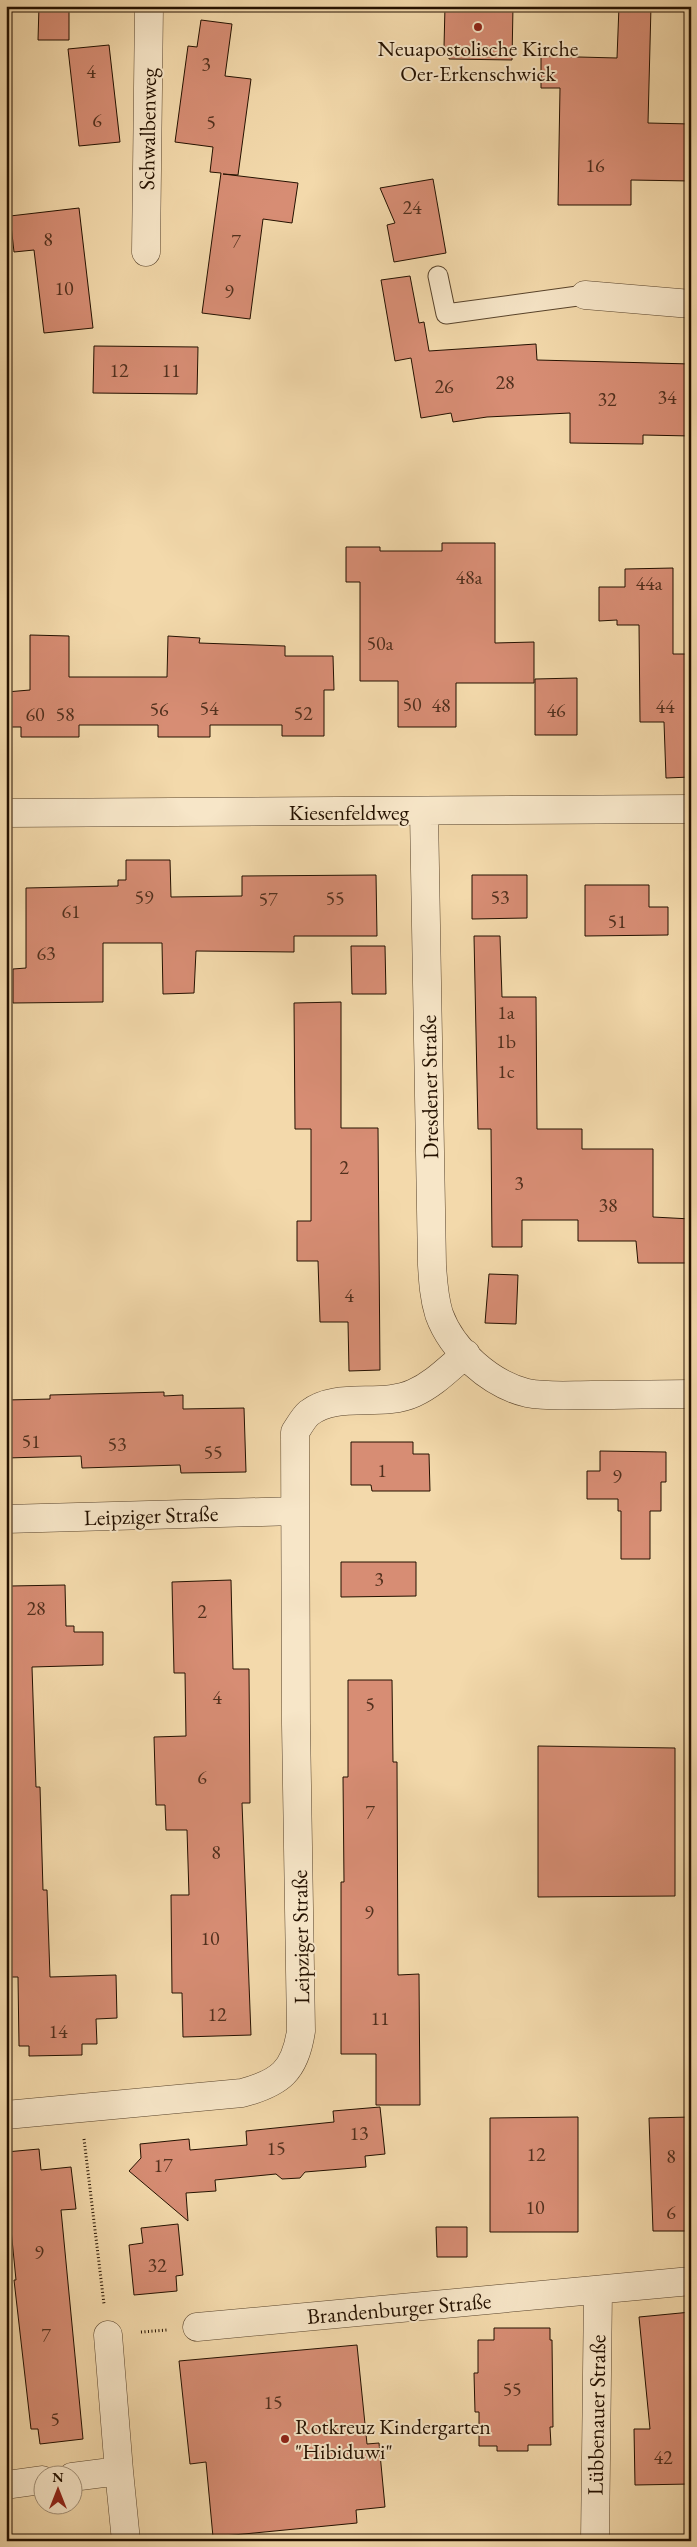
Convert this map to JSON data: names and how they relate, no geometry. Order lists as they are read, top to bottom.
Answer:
{
  "streets": {
    "street": [
      "Schwalbenweg",
      "Kiesenfeldweg",
      "Dresdener Straße",
      "Leipziger Straße",
      "Brandenburger Straße",
      "Lübbenauer Straße"
    ]
  },
  "crossings": [
    ["Kiesenfeldweg", "Dresdener Straße"],
    ["Dresdener Straße", "Leipziger Straße"],
    ["Brandenburger Straße", "Lübbenauer Straße"]
  ],
  "places": ["Neuapostolische Kirche Oer-Erkenschwick", "Rotkreuz Kindergarten \"Hibiduwi\""],
  "house_numbers": [
    "3",
    "4",
    "6",
    "5",
    "16",
    "24",
    "8",
    "7",
    "10",
    "9",
    "12",
    "11",
    "28",
    "26",
    "34",
    "32",
    "48a",
    "44a",
    "50a",
    "50",
    "48",
    "44",
    "54",
    "56",
    "46",
    "52",
    "60",
    "58",
    "59",
    "53",
    "55",
    "57",
    "61",
    "51",
    "63",
    "1a",
    "1b",
    "1c",
    "2",
    "3",
    "38",
    "4",
    "51",
    "53",
    "55",
    "1",
    "9",
    "3",
    "28",
    "2",
    "4",
    "5",
    "6",
    "7",
    "8",
    "9",
    "10",
    "12",
    "11",
    "14",
    "13",
    "15",
    "12",
    "8",
    "17",
    "10",
    "6",
    "9",
    "32",
    "7",
    "55",
    "15",
    "5",
    "42"
  ],
  "north": "top"
}
